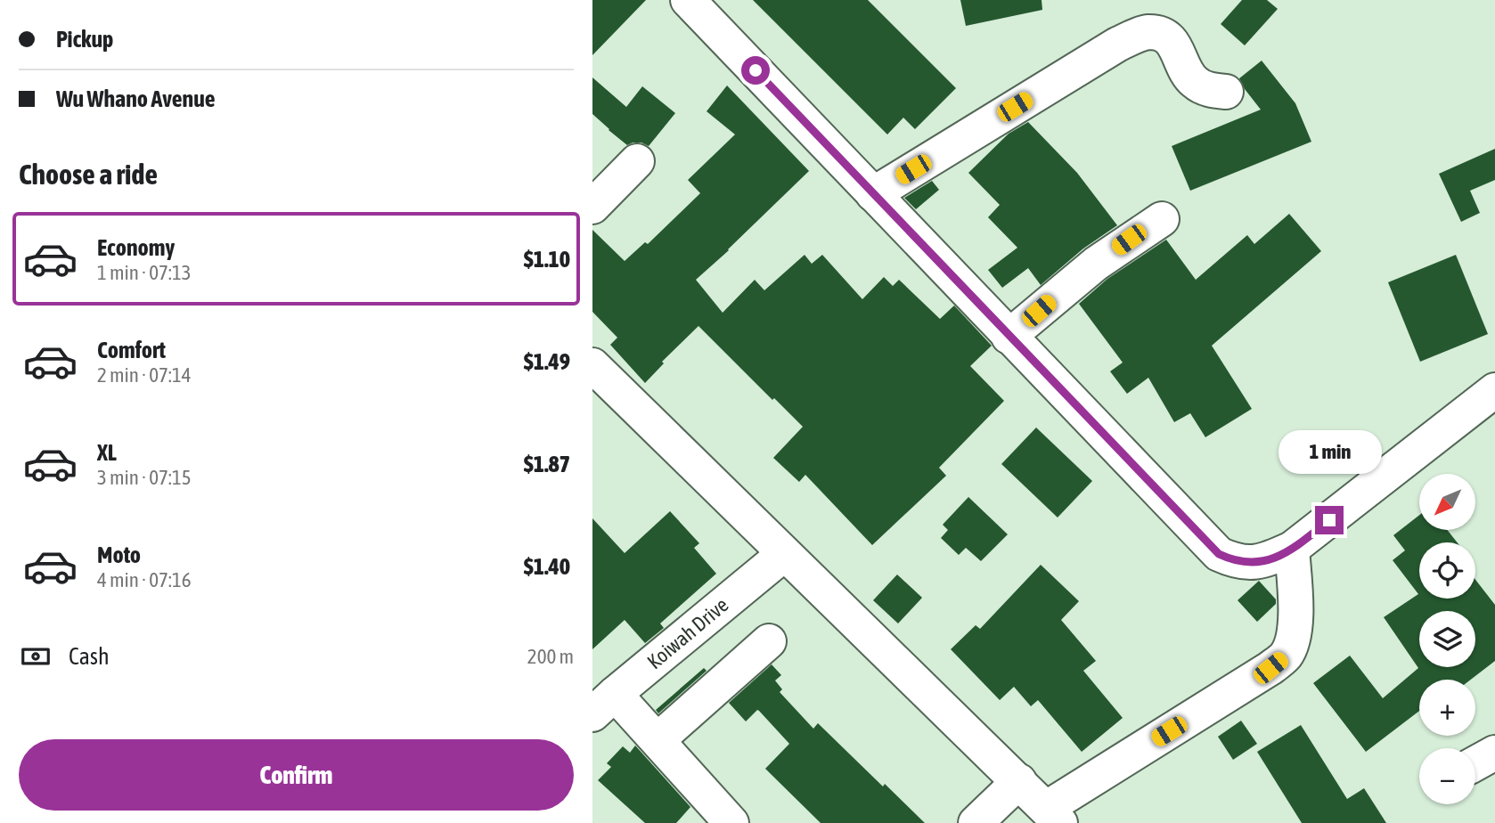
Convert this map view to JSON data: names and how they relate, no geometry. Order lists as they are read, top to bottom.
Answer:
{
  "streets": {
    "street": ["Koiwah Drive"]
  },
  "north": "bottom left",
  "page": {
    "banner": ["Pickup", "Wu Whano Avenue"],
    "heading": "Choose a ride",
    "list": [
      {
        "name": "Economy",
        "note": "1 min · 07:13",
        "value": "$1.10"
      },
      {
        "name": "Comfort",
        "note": "2 min · 07:14",
        "value": "$1.49"
      },
      {
        "name": "XL",
        "note": "3 min · 07:15",
        "value": "$1.87"
      },
      {
        "name": "Moto",
        "note": "4 min · 07:16",
        "value": "$1.40"
      }
    ],
    "bubble": "1 min",
    "map_buttons": ["+", "−"],
    "pay": ["Cash", "200 m"],
    "buttons": "Confirm"
  }
}
